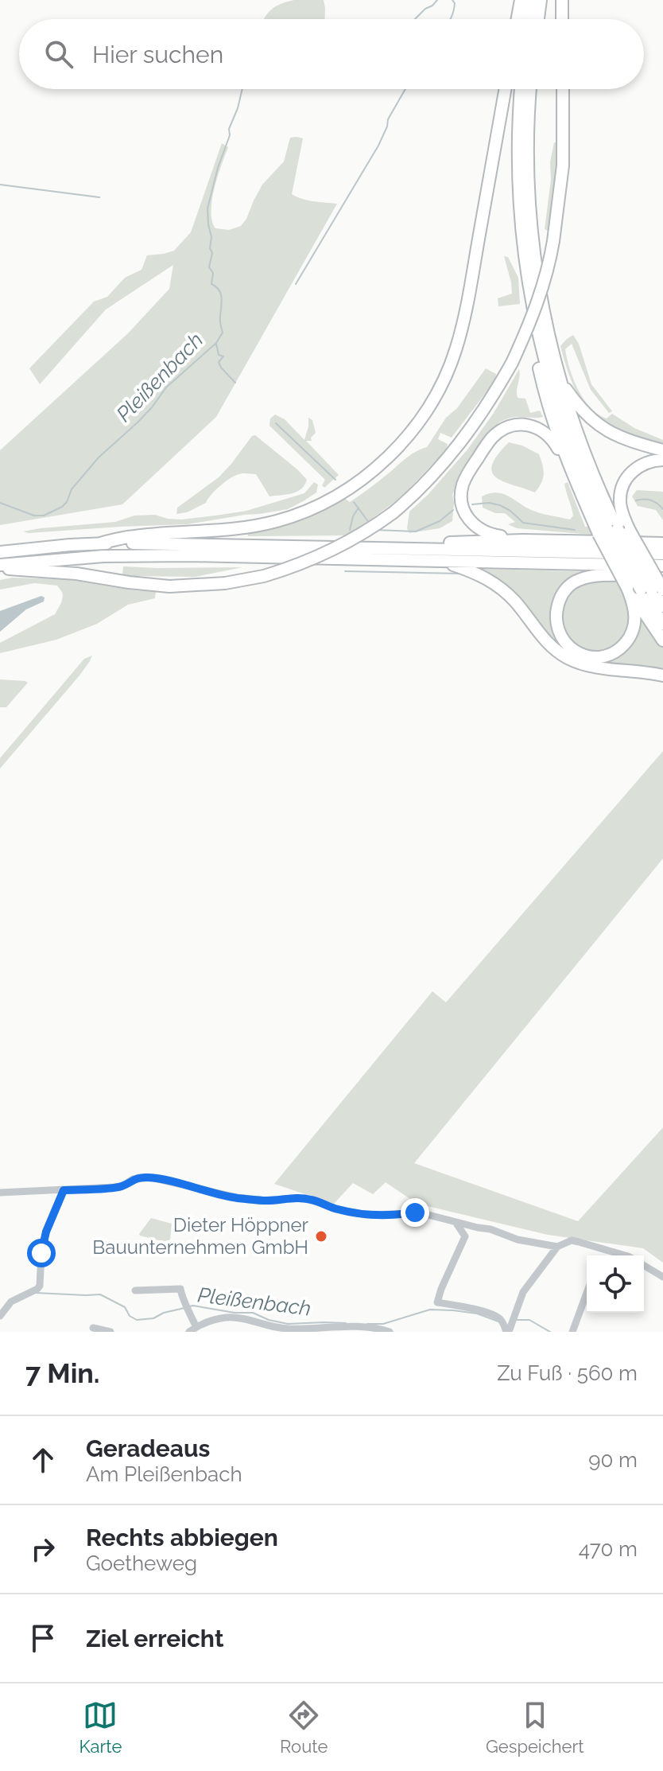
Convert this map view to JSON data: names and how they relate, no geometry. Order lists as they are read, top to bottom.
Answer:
{
  "water": ["Pleißenbach"],
  "places": ["Dieter Höppner Bauunternehmen GmbH"],
  "page": {
    "search": "Hier suchen",
    "heading": ["7 Min.", "Zu Fuß · 560 m"],
    "list": [
      ["Geradeaus", "Am Pleißenbach", "90 m"],
      ["Rechts abbiegen", "Goetheweg", "470 m"],
      "Ziel erreicht"
    ],
    "nav": ["Karte", "Route", "Gespeichert"]
  }
}
